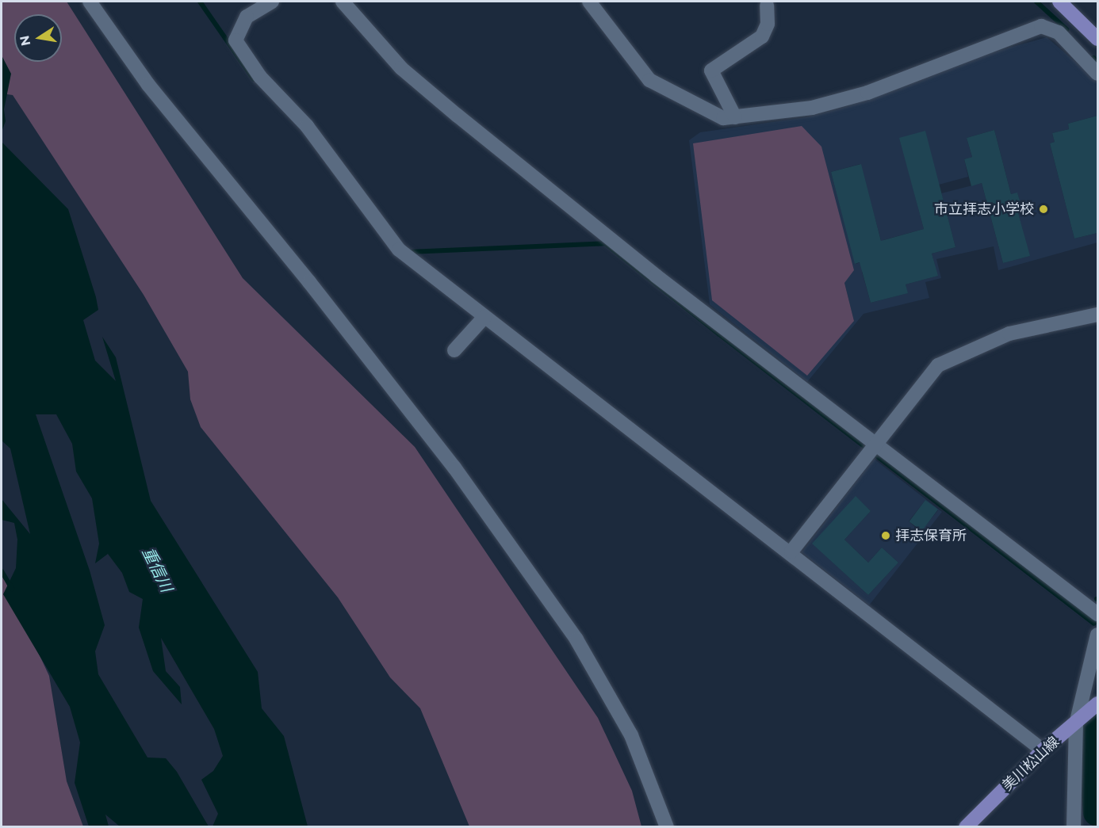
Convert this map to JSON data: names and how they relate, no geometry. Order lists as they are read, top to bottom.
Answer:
{
  "streets": {
    "main road": ["美川松山線"]
  },
  "water": ["重信川"],
  "places": ["市立拝志小学校", "拝志保育所"],
  "north": "left"
}
